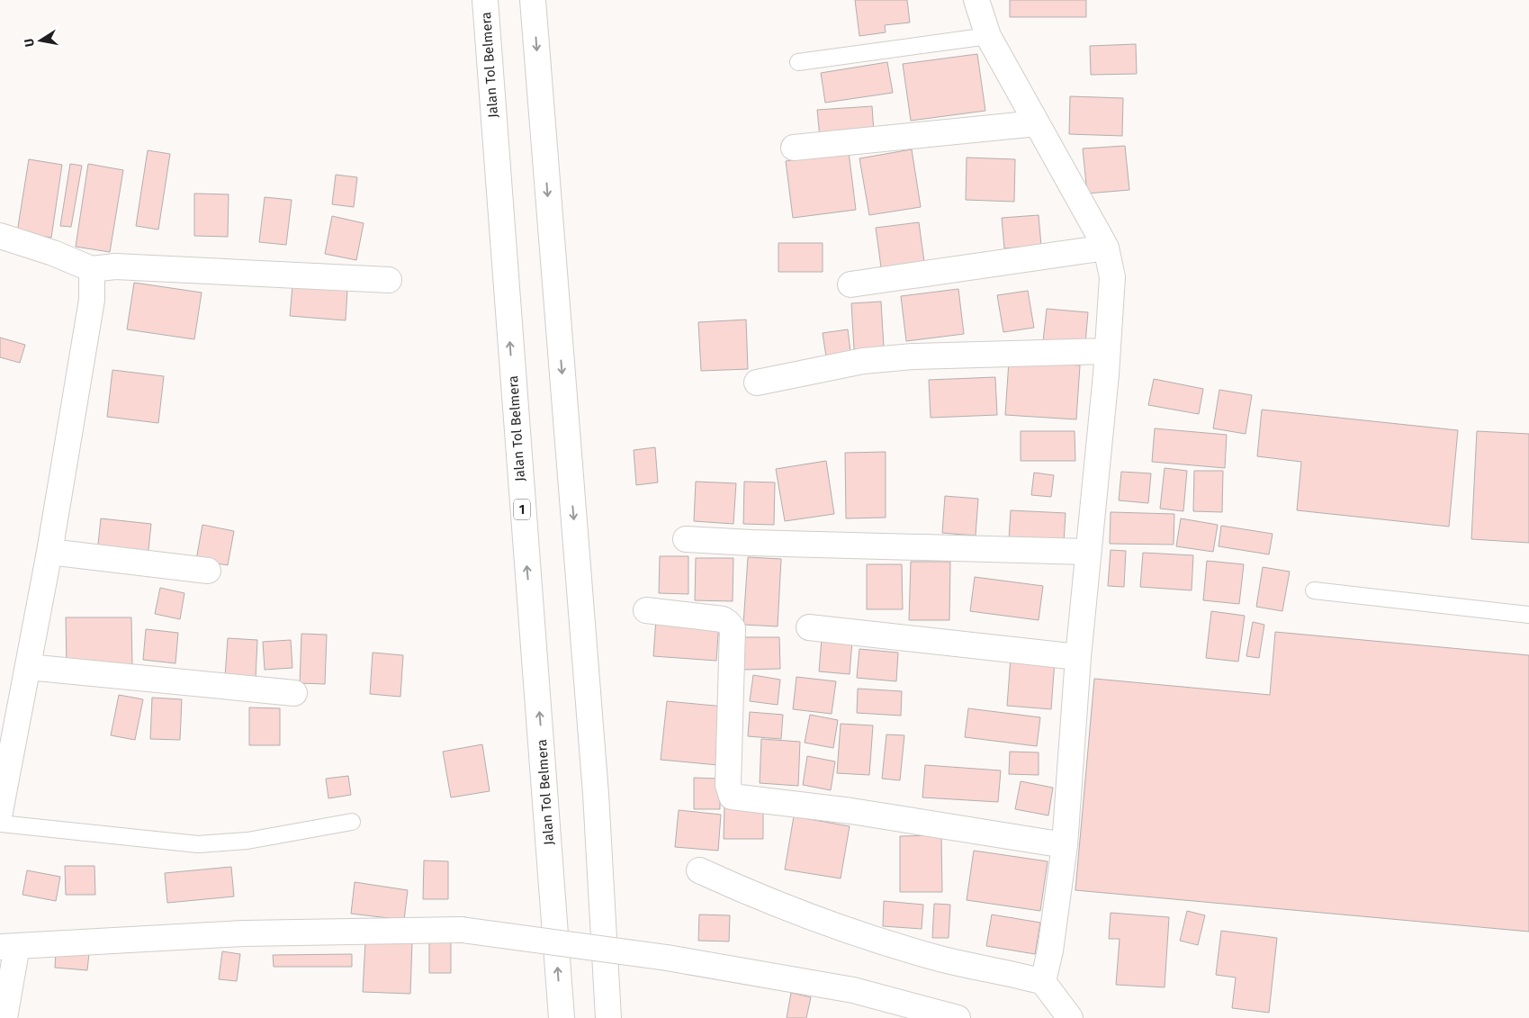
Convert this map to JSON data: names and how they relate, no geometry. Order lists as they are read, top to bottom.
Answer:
{
  "streets": {
    "main road": ["Jalan Tol Belmera", "1"]
  },
  "north": "left"
}
